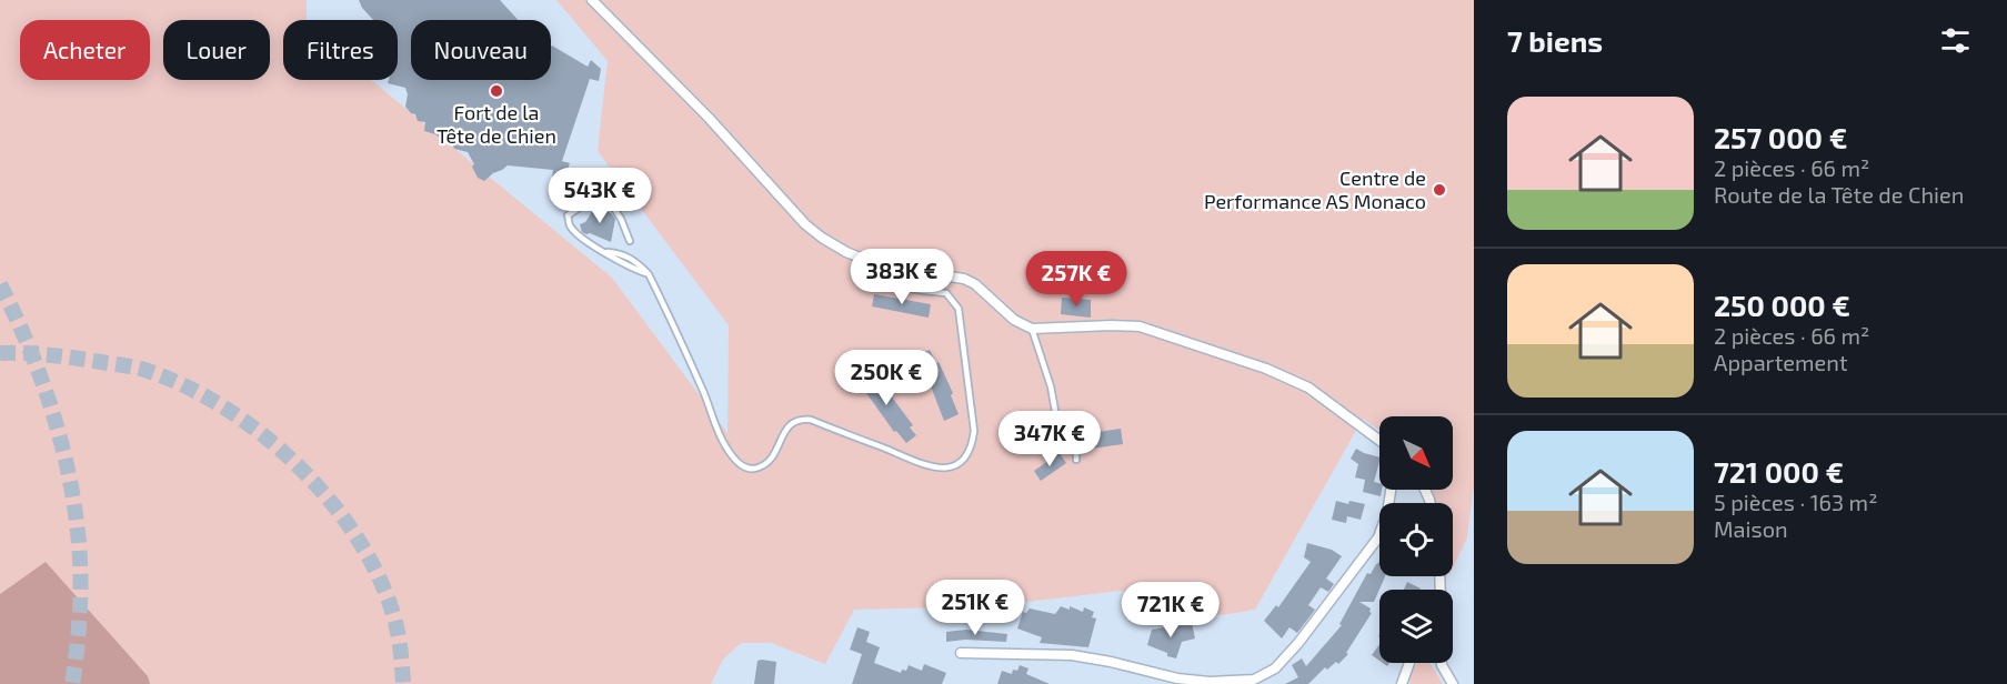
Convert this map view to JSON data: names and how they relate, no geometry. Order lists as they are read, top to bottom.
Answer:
{
  "places": ["Fort de la Tête de Chien", "Centre de Performance AS Monaco"],
  "north": "bottom right",
  "page": {
    "heading": "7 biens",
    "chip": [
      "Acheter",
      "Louer",
      "Filtres",
      "Nouveau"
    ],
    "list": [
      {
        "name": "257 000 €",
        "note": "2 pièces · 66 m² · Route de la Tête de Chien"
      },
      {
        "name": "250 000 €",
        "note": "2 pièces · 66 m² · Appartement"
      },
      {
        "name": "721 000 €",
        "note": "5 pièces · 163 m² · Maison"
      }
    ],
    "price": [
      "543K €",
      "383K €",
      "257K €",
      "250K €",
      "347K €",
      "251K €",
      "721K €"
    ]
  }
}
